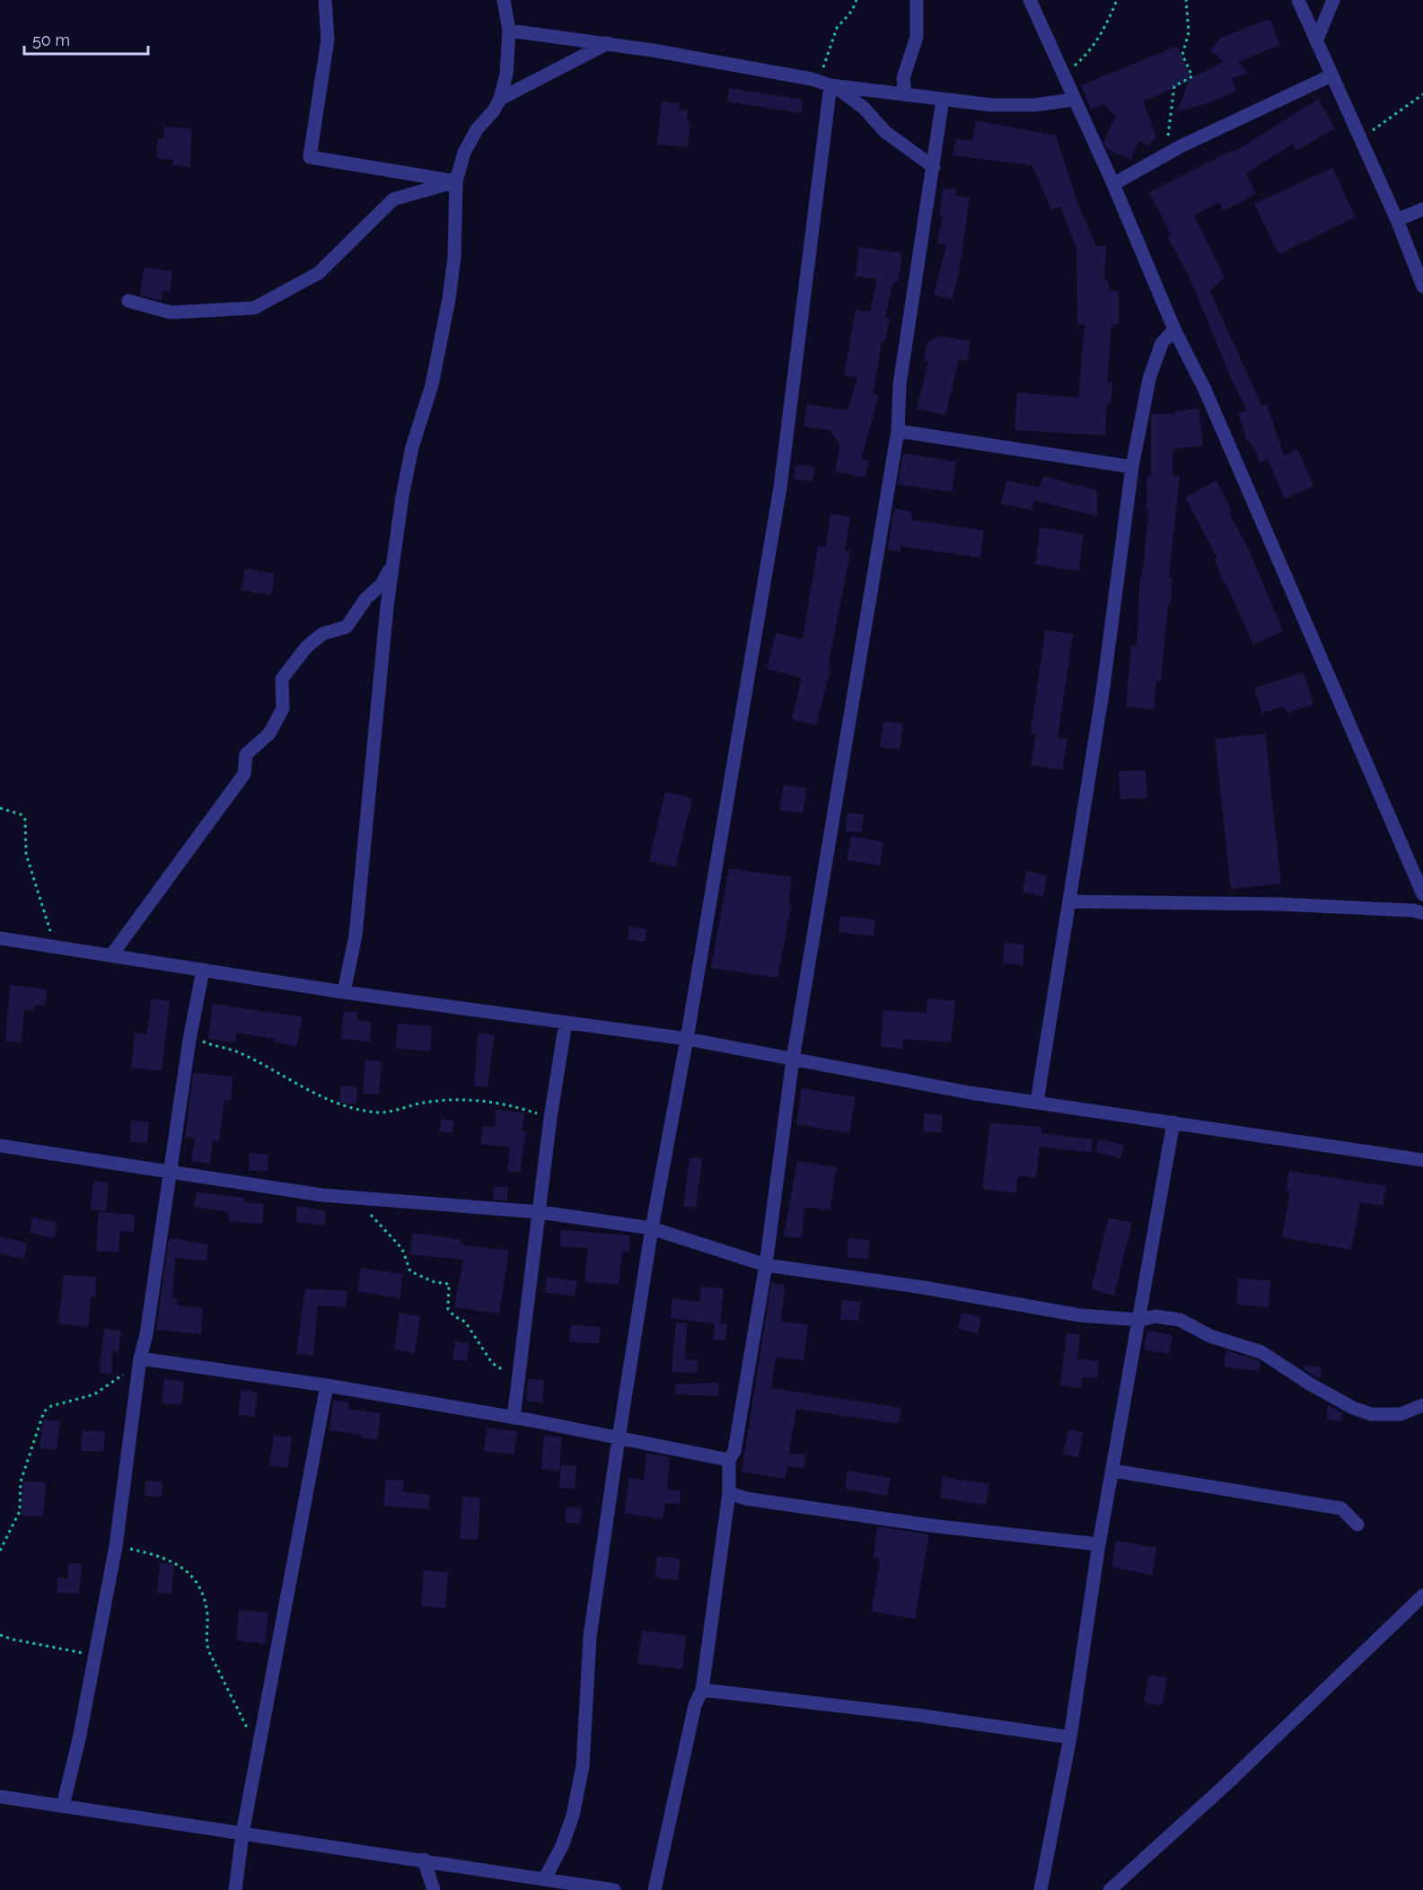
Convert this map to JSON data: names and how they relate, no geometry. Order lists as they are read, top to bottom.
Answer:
{
  "scale_bar": "50 m"
}
